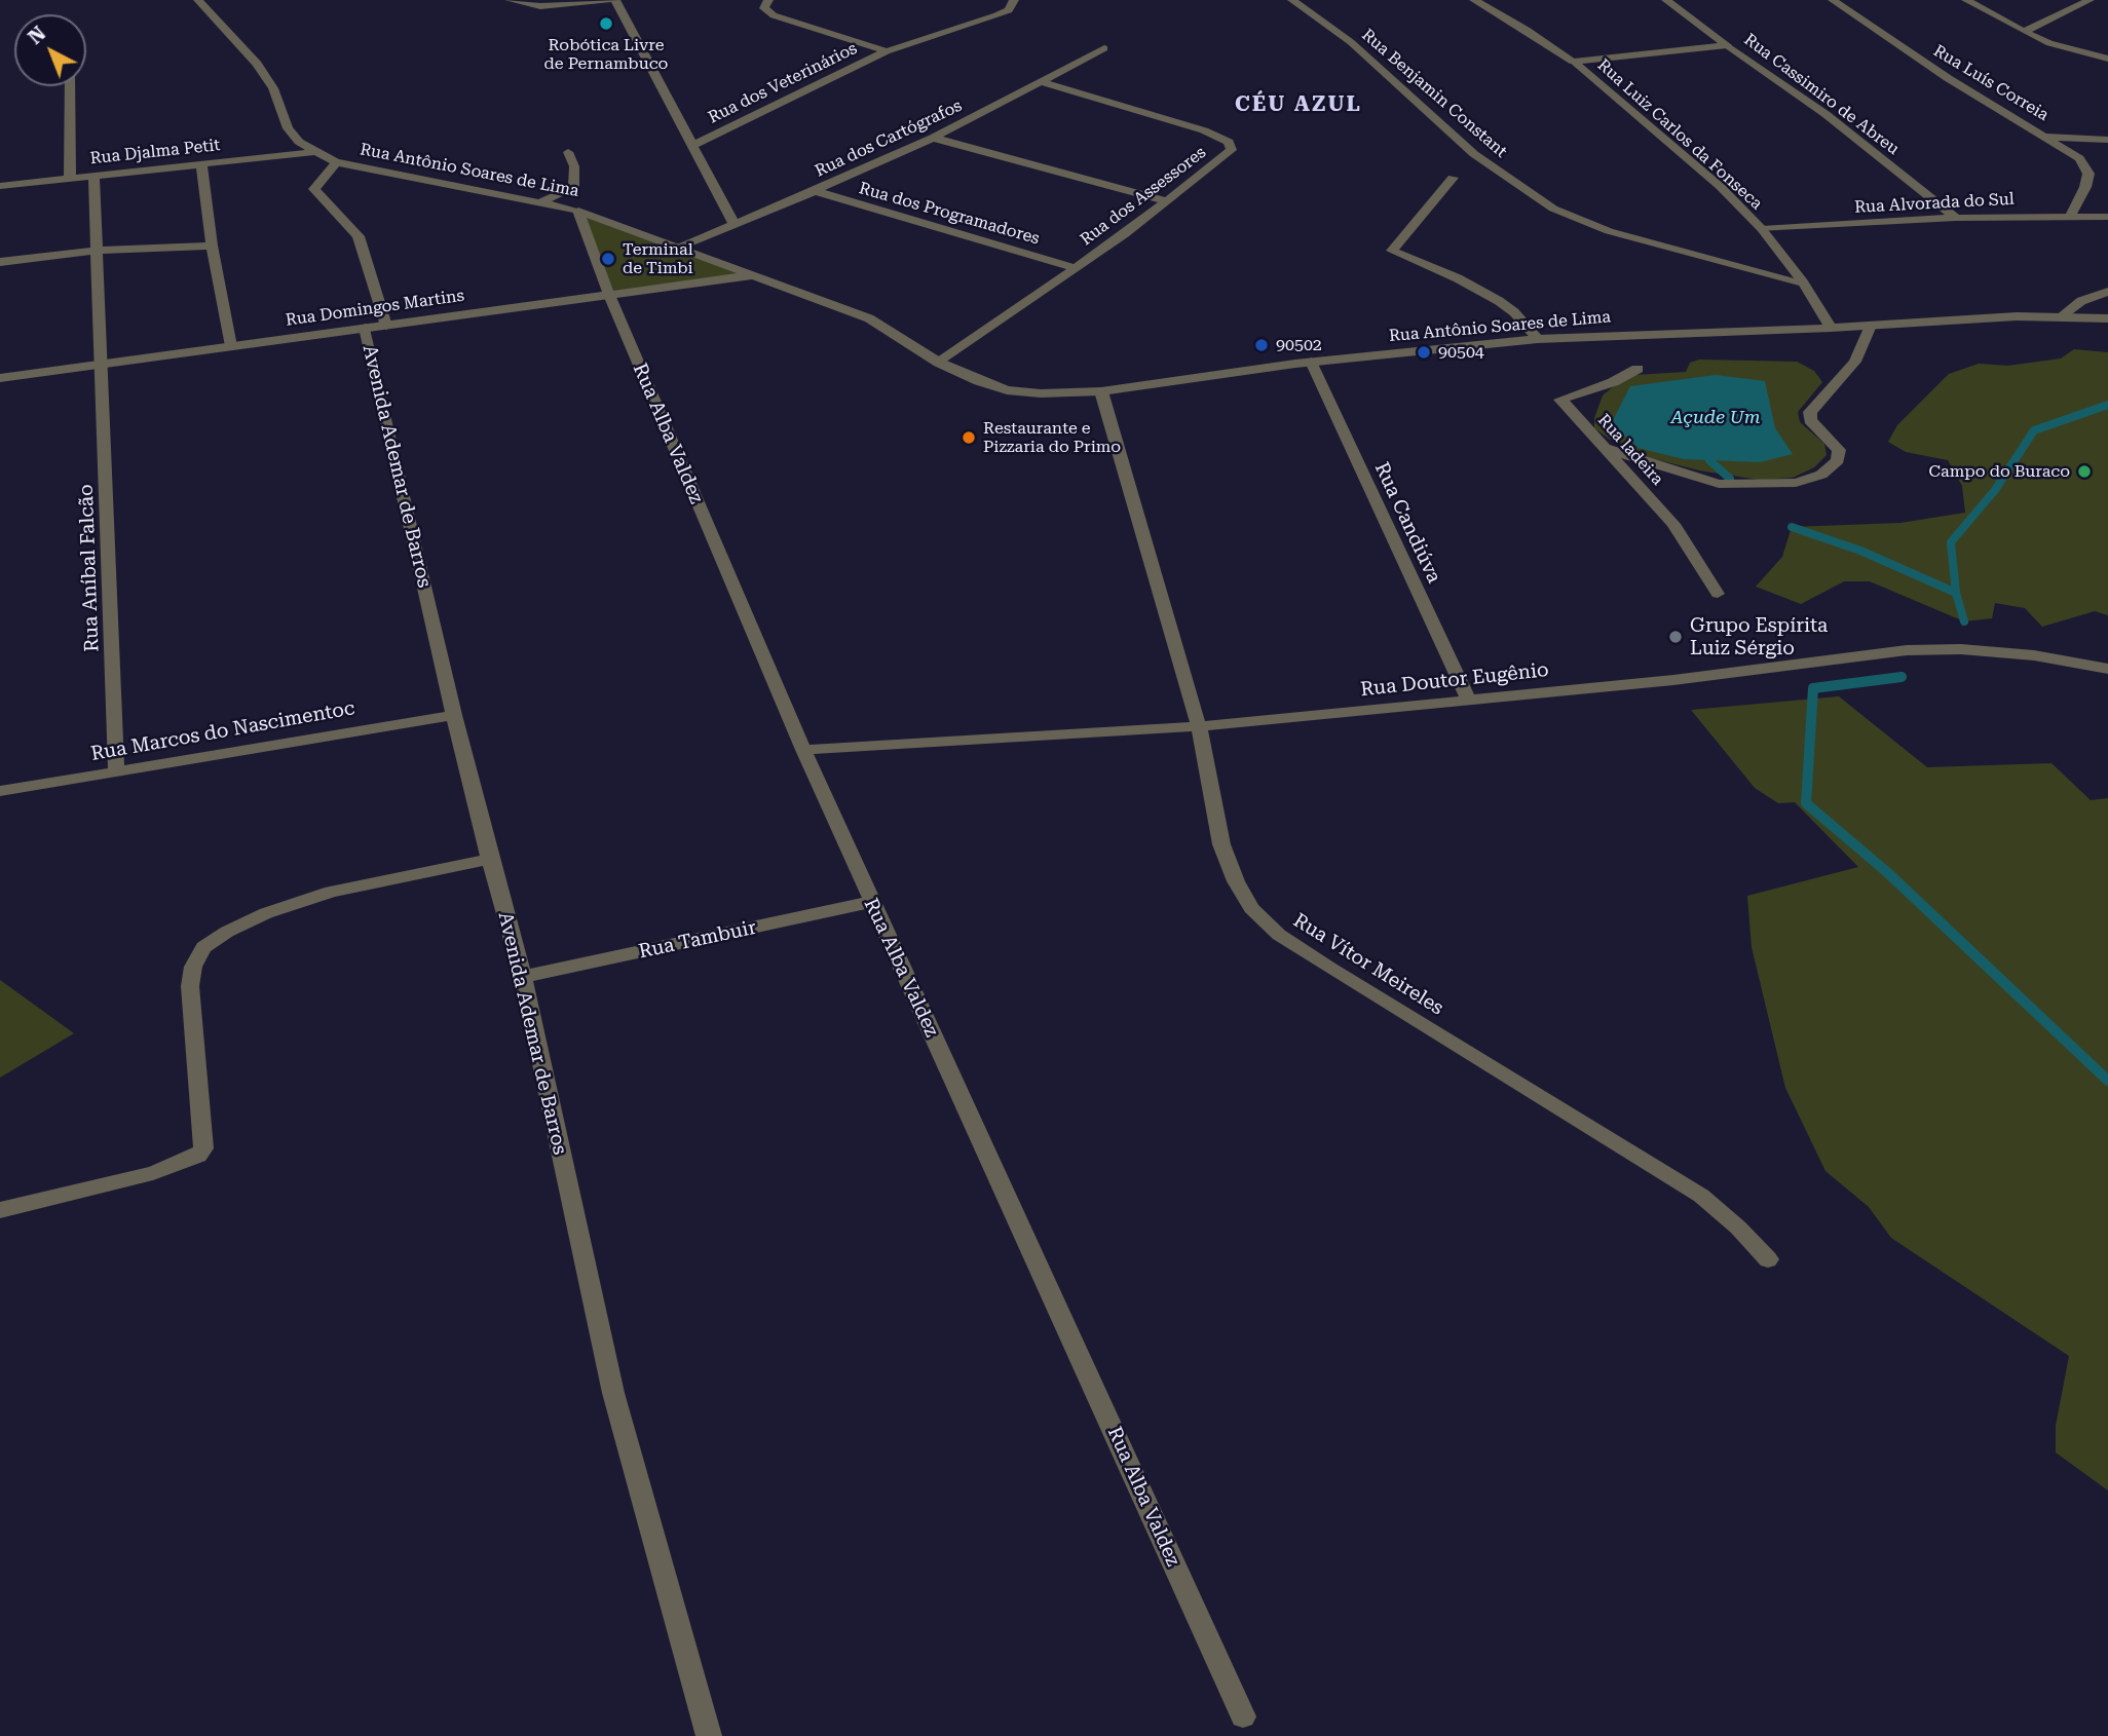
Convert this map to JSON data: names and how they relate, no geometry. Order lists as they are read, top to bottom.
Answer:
{
  "streets": {
    "street": [
      "Rua dos Veterinários",
      "Rua Luís Correia",
      "Rua Benjamin Constant",
      "Rua Cassimiro de Abreu",
      "Rua Luiz Carlos da Fonseca",
      "Rua dos Cartógrafos",
      "Rua Djalma Petit",
      "Rua Antônio Soares de Lima",
      "Rua dos Assessores",
      "Rua Alvorada do Sul",
      "Rua dos Programadores",
      "Rua Domingos Martins",
      "Rua Alba Valdez",
      "Rua ladeira",
      "Avenida Ademar de Barros",
      "Rua Candiúva",
      "Rua Aníbal Falcão",
      "Rua Doutor Eugênio",
      "Rua Marcos do Nascimentoc",
      "Rua Tambuir",
      "Rua Vítor Meireles"
    ]
  },
  "crossings": [
    ["Rua Luís Correia", "Rua Alvorada do Sul"],
    ["Rua Benjamin Constant", "Rua Luiz Carlos da Fonseca"],
    ["Rua Cassimiro de Abreu", "Rua Alvorada do Sul"],
    ["Rua Luiz Carlos da Fonseca", "Rua Antônio Soares de Lima"],
    ["Rua Luiz Carlos da Fonseca", "Rua Alvorada do Sul"],
    ["Rua dos Cartógrafos", "Rua Antônio Soares de Lima"],
    ["Rua dos Cartógrafos", "Rua dos Assessores"],
    ["Rua dos Cartógrafos", "Rua dos Programadores"],
    ["Rua Djalma Petit", "Rua Aníbal Falcão"],
    ["Rua Antônio Soares de Lima", "Rua dos Assessores"],
    ["Rua Antônio Soares de Lima", "Rua Domingos Martins"],
    ["Rua Antônio Soares de Lima", "Rua Alba Valdez"],
    ["Rua Antônio Soares de Lima", "Avenida Ademar de Barros"],
    ["Rua Antônio Soares de Lima", "Rua Candiúva"],
    ["Rua Antônio Soares de Lima", "Rua Vítor Meireles"],
    ["Rua dos Assessores", "Rua dos Programadores"],
    ["Rua Domingos Martins", "Rua Alba Valdez"],
    ["Rua Domingos Martins", "Avenida Ademar de Barros"],
    ["Rua Domingos Martins", "Rua Aníbal Falcão"],
    ["Rua Alba Valdez", "Rua Doutor Eugênio"],
    ["Rua Alba Valdez", "Rua Tambuir"],
    ["Avenida Ademar de Barros", "Rua Marcos do Nascimentoc"],
    ["Avenida Ademar de Barros", "Rua Tambuir"],
    ["Rua Candiúva", "Rua Doutor Eugênio"],
    ["Rua Aníbal Falcão", "Rua Marcos do Nascimentoc"],
    ["Rua Doutor Eugênio", "Rua Vítor Meireles"]
  ],
  "districts": ["CÉU AZUL"],
  "water": ["Açude Um"],
  "places": [
    "Robótica Livre de Pernambuco",
    "Terminal de Timbi",
    "90502",
    "90504",
    "Restaurante e Pizzaria do Primo",
    "Campo do Buraco",
    "Grupo Espírita Luiz Sérgio"
  ],
  "north": "top left"
}
